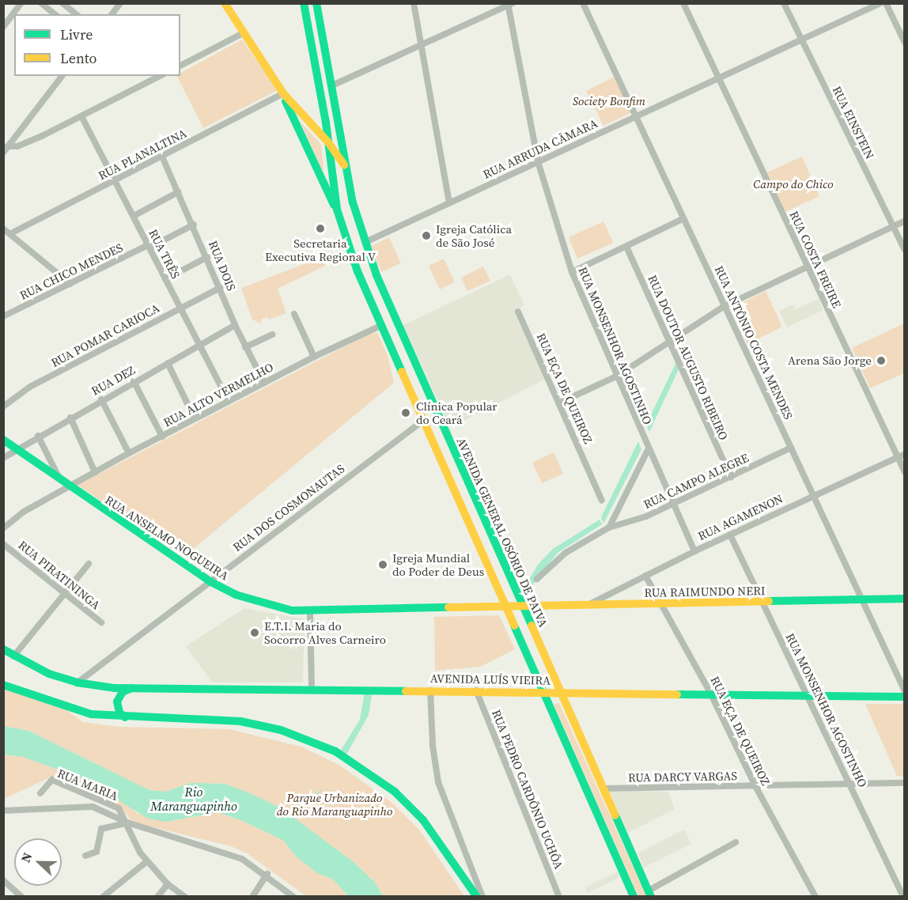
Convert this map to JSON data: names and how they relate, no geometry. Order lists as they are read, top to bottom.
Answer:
{
  "streets": {
    "main road": [
      "AVENIDA GENERAL OSÓRIO DE PAIVA",
      "RUA ANSELMO NOGUEIRA",
      "RUA RAIMUNDO NERI",
      "AVENIDA LUÍS VIEIRA"
    ],
    "street": [
      "RUA EINSTEIN",
      "RUA ARRUDA CÂMARA",
      "RUA PLANALTINA",
      "RUA TRÊS",
      "RUA COSTA FREIRE",
      "RUA DOIS",
      "RUA CHICO MENDES",
      "RUA POMAR CARIOCA",
      "RUA ANTÔNIO COSTA MENDES",
      "RUA MONSENHOR AGOSTINHO",
      "RUA DOUTOR AUGUSTO RIBEIRO",
      "RUA DEZ",
      "RUA EÇA DE QUEIROZ",
      "RUA ALTO VERMELHO",
      "RUA CAMPO ALEGRE",
      "RUA DOS COSMONAUTAS",
      "RUA AGAMENON",
      "RUA PIRATININGA",
      "RUA DARCY VARGAS",
      "RUA MARIA",
      "RUA PEDRO CARDÔNIO UCHÔA"
    ]
  },
  "crossings": [
    ["RUA EINSTEIN", "RUA ARRUDA CÂMARA"],
    ["RUA ARRUDA CÂMARA", "RUA COSTA FREIRE"],
    ["RUA ARRUDA CÂMARA", "RUA ANTÔNIO COSTA MENDES"],
    ["RUA ARRUDA CÂMARA", "RUA MONSENHOR AGOSTINHO"],
    ["RUA ARRUDA CÂMARA", "AVENIDA GENERAL OSÓRIO DE PAIVA"],
    ["RUA PLANALTINA", "RUA TRÊS"],
    ["RUA PLANALTINA", "RUA DOIS"],
    ["RUA TRÊS", "RUA CHICO MENDES"],
    ["RUA TRÊS", "RUA POMAR CARIOCA"],
    ["RUA TRÊS", "RUA DEZ"],
    ["RUA TRÊS", "RUA ALTO VERMELHO"],
    ["RUA COSTA FREIRE", "RUA AGAMENON"],
    ["RUA DOIS", "RUA CHICO MENDES"],
    ["RUA DOIS", "RUA POMAR CARIOCA"],
    ["RUA DOIS", "RUA DEZ"],
    ["RUA DOIS", "RUA ALTO VERMELHO"],
    ["RUA ANTÔNIO COSTA MENDES", "RUA CAMPO ALEGRE"],
    ["RUA ANTÔNIO COSTA MENDES", "RUA AGAMENON"],
    ["RUA ANTÔNIO COSTA MENDES", "RUA RAIMUNDO NERI"],
    ["RUA MONSENHOR AGOSTINHO", "RUA CAMPO ALEGRE"],
    ["RUA MONSENHOR AGOSTINHO", "RUA AGAMENON"],
    ["RUA MONSENHOR AGOSTINHO", "RUA RAIMUNDO NERI"],
    ["RUA MONSENHOR AGOSTINHO", "AVENIDA LUÍS VIEIRA"],
    ["RUA MONSENHOR AGOSTINHO", "RUA DARCY VARGAS"],
    ["RUA DOUTOR AUGUSTO RIBEIRO", "RUA CAMPO ALEGRE"],
    ["RUA DEZ", "RUA ANSELMO NOGUEIRA"],
    ["RUA EÇA DE QUEIROZ", "RUA AGAMENON"],
    ["RUA EÇA DE QUEIROZ", "RUA RAIMUNDO NERI"],
    ["RUA EÇA DE QUEIROZ", "AVENIDA LUÍS VIEIRA"],
    ["RUA EÇA DE QUEIROZ", "RUA DARCY VARGAS"],
    ["RUA ALTO VERMELHO", "RUA ANSELMO NOGUEIRA"],
    ["RUA DOS COSMONAUTAS", "RUA ANSELMO NOGUEIRA"],
    ["RUA DOS COSMONAUTAS", "AVENIDA LUÍS VIEIRA"],
    ["RUA AGAMENON", "RUA RAIMUNDO NERI"],
    ["AVENIDA GENERAL OSÓRIO DE PAIVA", "RUA RAIMUNDO NERI"],
    ["AVENIDA GENERAL OSÓRIO DE PAIVA", "AVENIDA LUÍS VIEIRA"],
    ["AVENIDA GENERAL OSÓRIO DE PAIVA", "RUA DARCY VARGAS"],
    ["RUA ANSELMO NOGUEIRA", "RUA RAIMUNDO NERI"],
    ["AVENIDA LUÍS VIEIRA", "RUA PEDRO CARDÔNIO UCHÔA"]
  ],
  "water": ["Rio Maranguapinho"],
  "parks": ["Society Bonfim", "Campo do Chico", "Parque Urbanizado do Rio Maranguapinho"],
  "places": [
    "Secretaria Executiva Regional V",
    "Igreja Católica de São José",
    "Arena São Jorge",
    "Clínica Popular do Ceará",
    "Igreja Mundial do Poder de Deus",
    "E.T.I. Maria do Socorro Alves Carneiro"
  ],
  "legend": ["Livre", "Lento"],
  "north": "left"
}
